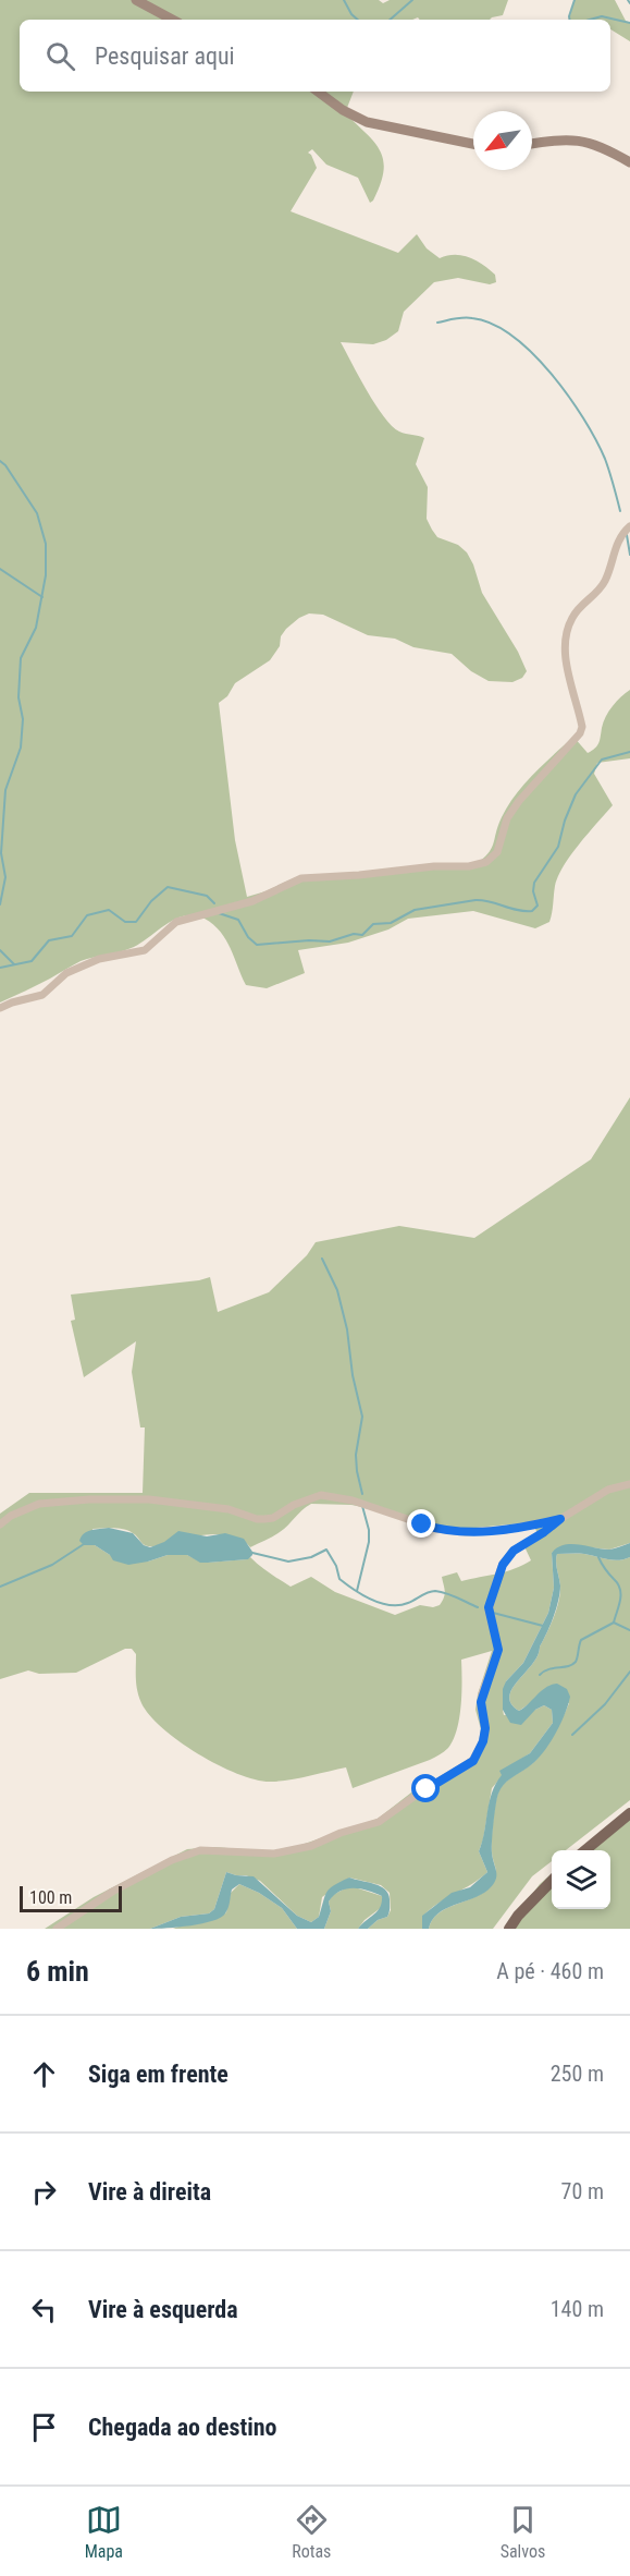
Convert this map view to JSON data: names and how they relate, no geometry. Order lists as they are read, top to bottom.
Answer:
{
  "scale_bar": "100 m",
  "north": "bottom left",
  "page": {
    "search": "Pesquisar aqui",
    "scale": "100 m",
    "heading": ["6 min", "A pé · 460 m"],
    "list": [
      ["Siga em frente", "250 m"],
      ["Vire à direita", "70 m"],
      ["Vire à esquerda", "140 m"],
      "Chegada ao destino"
    ],
    "nav": ["Mapa", "Rotas", "Salvos"]
  }
}
